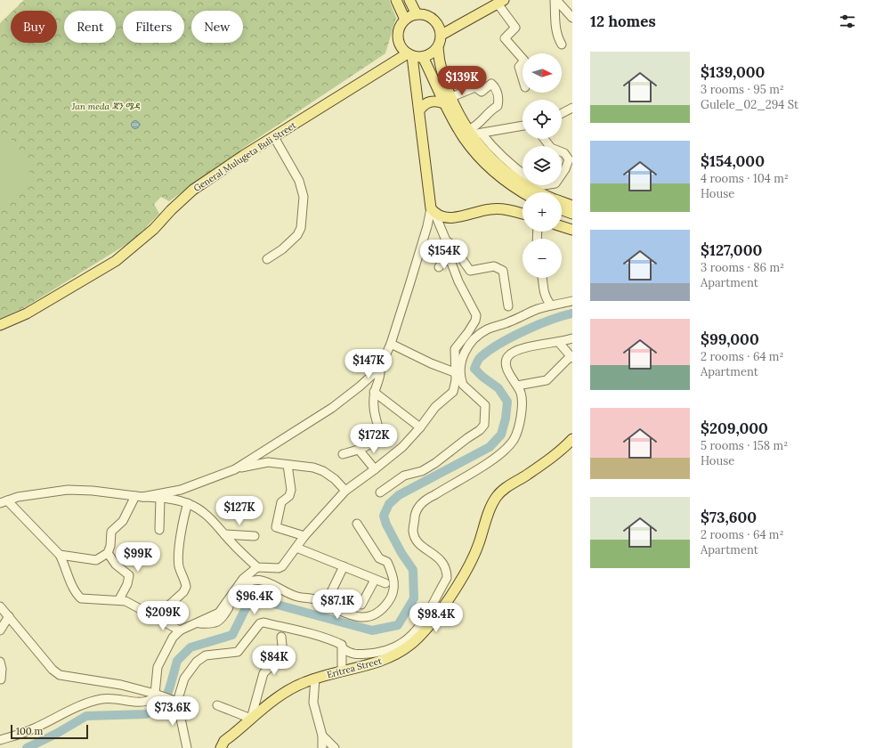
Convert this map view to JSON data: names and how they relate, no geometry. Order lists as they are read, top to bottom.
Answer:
{
  "streets": {
    "main road": ["General Mulugeta Buli Street", "Eritrea Street"]
  },
  "parks": ["Jan meda ጃን ሜዳ"],
  "scale_bar": "100 m",
  "north": "right",
  "page": {
    "heading": "12 homes",
    "chip": [
      "Buy",
      "Rent",
      "Filters",
      "New"
    ],
    "list": [
      {
        "name": "$139,000",
        "note": "3 rooms · 95 m² · Gulele_02_294 St"
      },
      {
        "name": "$154,000",
        "note": "4 rooms · 104 m² · House"
      },
      {
        "name": "$127,000",
        "note": "3 rooms · 86 m² · Apartment"
      },
      {
        "name": "$99,000",
        "note": "2 rooms · 64 m² · Apartment"
      },
      {
        "name": "$209,000",
        "note": "5 rooms · 158 m² · House"
      },
      {
        "name": "$73,600",
        "note": "2 rooms · 64 m² · Apartment"
      }
    ],
    "map_buttons": ["+", "−"],
    "price": [
      "$139K",
      "$154K",
      "$147K",
      "$172K",
      "$127K",
      "$99K",
      "$96.4K",
      "$87.1K",
      "$209K",
      "$98.4K",
      "$84K",
      "$73.6K"
    ],
    "scale": "100 m"
  }
}
